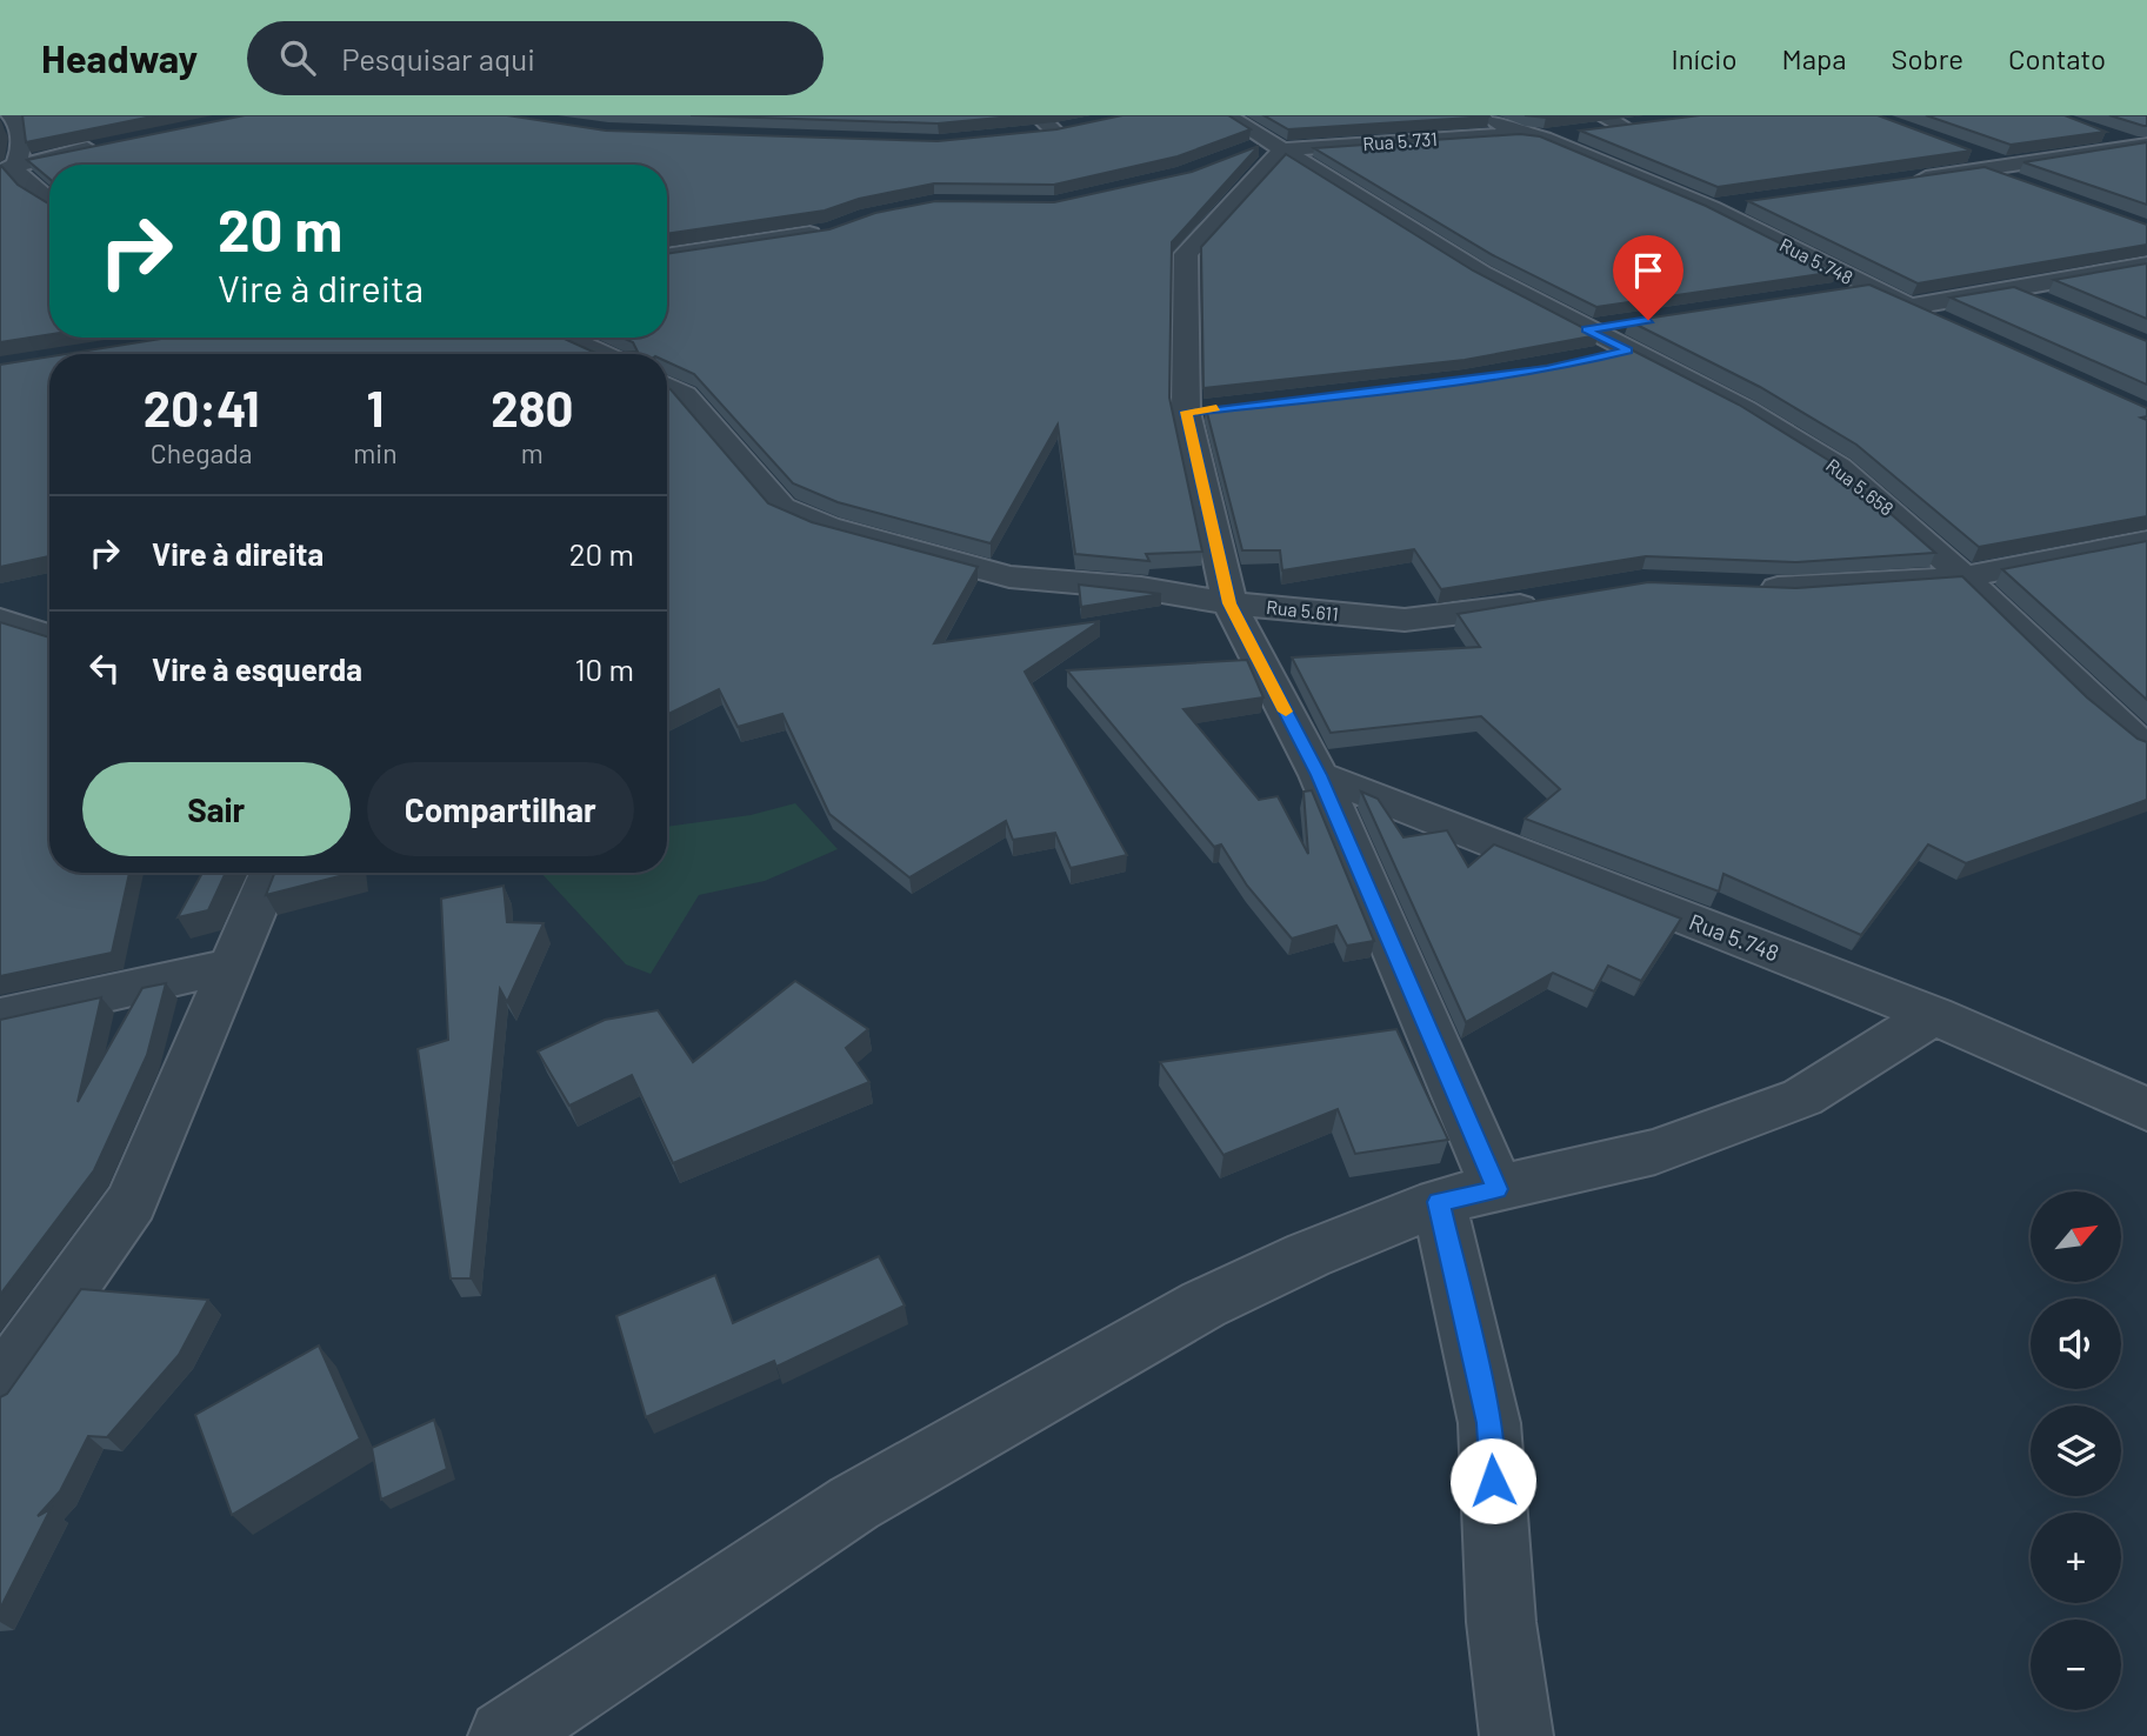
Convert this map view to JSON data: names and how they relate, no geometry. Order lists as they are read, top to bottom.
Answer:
{
  "streets": {
    "street": [
      "Rua 5.731",
      "Rua 5.748",
      "Rua 5.658",
      "Rua 5.611"
    ]
  },
  "crossings": [
    ["Rua 5.731", "Rua 5.748"],
    ["Rua 5.731", "Rua 5.658"]
  ],
  "north": "top right",
  "page": {
    "header": "Headway",
    "search": "Pesquisar aqui",
    "nav": [
      "Início",
      "Mapa",
      "Sobre",
      "Contato"
    ],
    "turn": ["20 m", "Vire à direita"],
    "eta": [
      "20:41",
      "Chegada",
      "1",
      "min",
      "280",
      "m"
    ],
    "list": [
      {
        "name": "Vire à direita",
        "value": "20 m"
      },
      {
        "name": "Vire à esquerda",
        "value": "10 m"
      }
    ],
    "buttons": ["Sair", "Compartilhar"],
    "map_buttons": ["+", "−"]
  }
}
